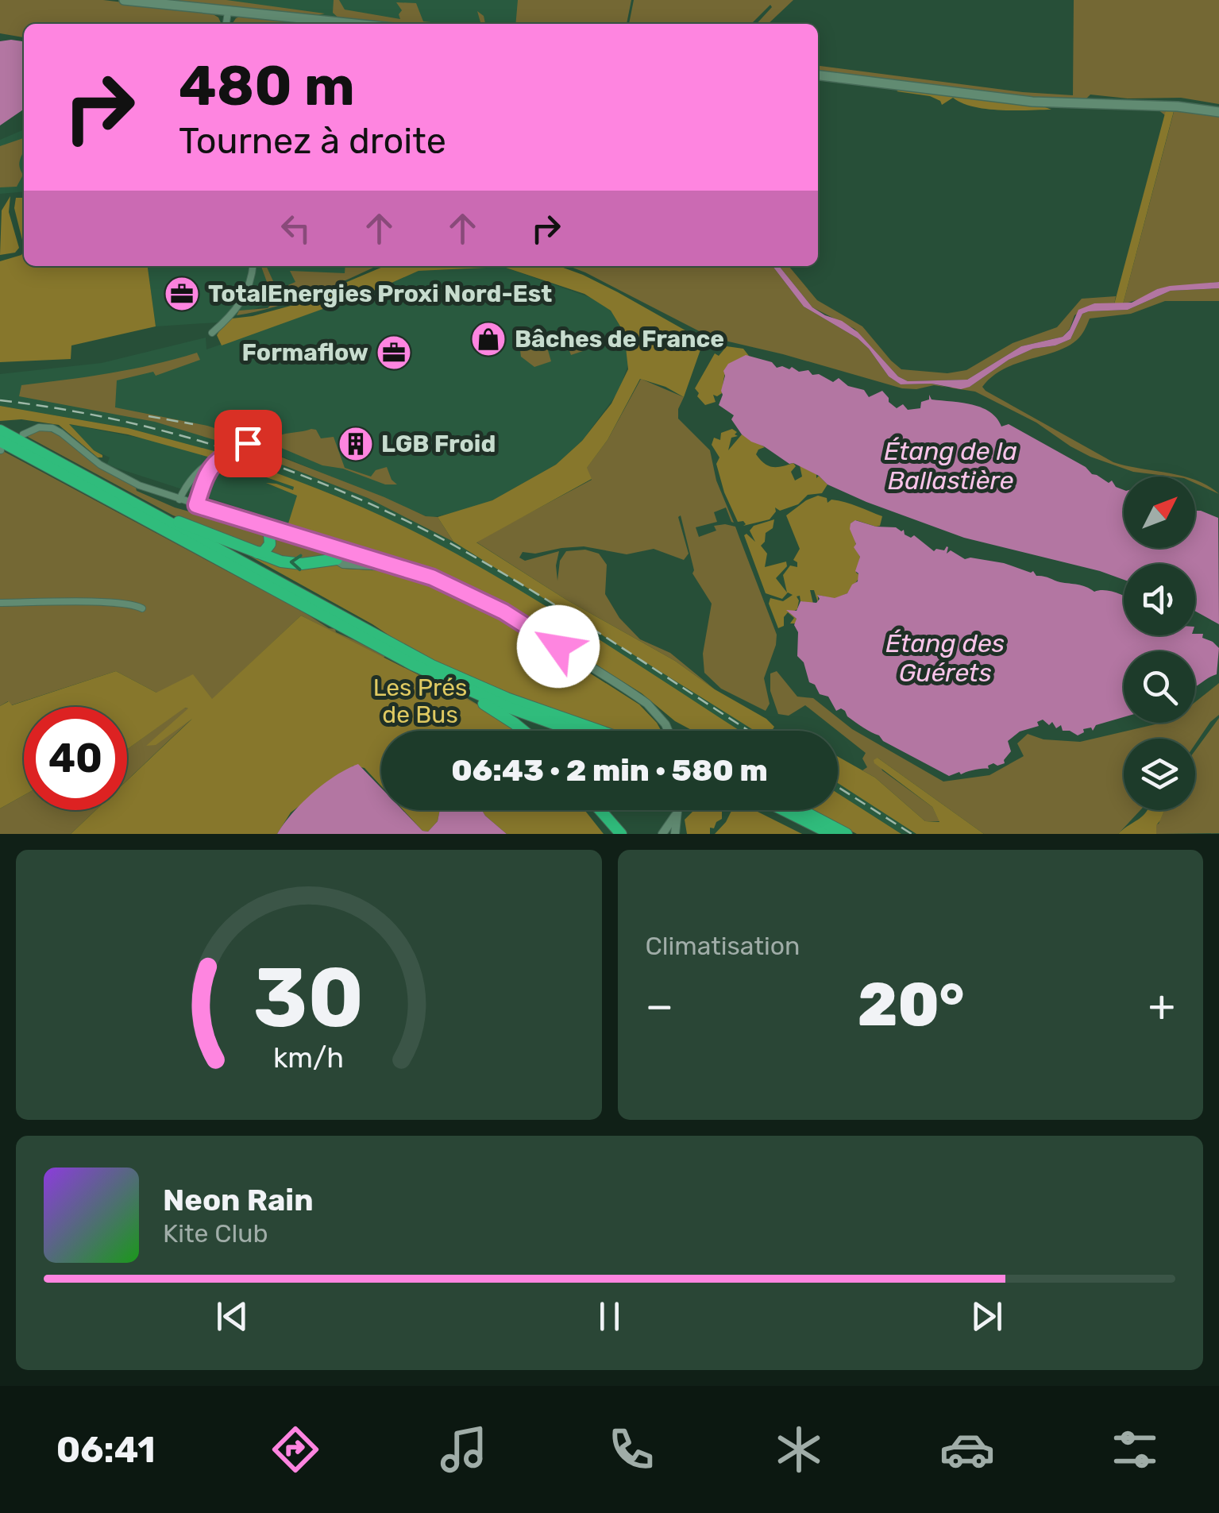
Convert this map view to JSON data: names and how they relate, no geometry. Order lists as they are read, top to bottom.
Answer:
{
  "water": ["Étang de la Ballastière", "Étang des Guérets"],
  "parks": ["Les Prés de Bus"],
  "places": {
    "office": ["TotalEnergies Proxi Nord-Est", "Formaflow"],
    "shop": ["Bâches de France"],
    "building": ["LGB Froid"]
  },
  "north": "top right",
  "page": {
    "turn": ["480 m", "Tournez à droite"],
    "limit": "40",
    "trip": "06:43 · 2 min · 580 m",
    "tile": "Climatisation",
    "heat": ["−", "20°", "+"],
    "song": ["Neon Rain", "Kite Club"],
    "tabs": "06:41",
    "gauge": ["30", "km/h"]
  }
}
